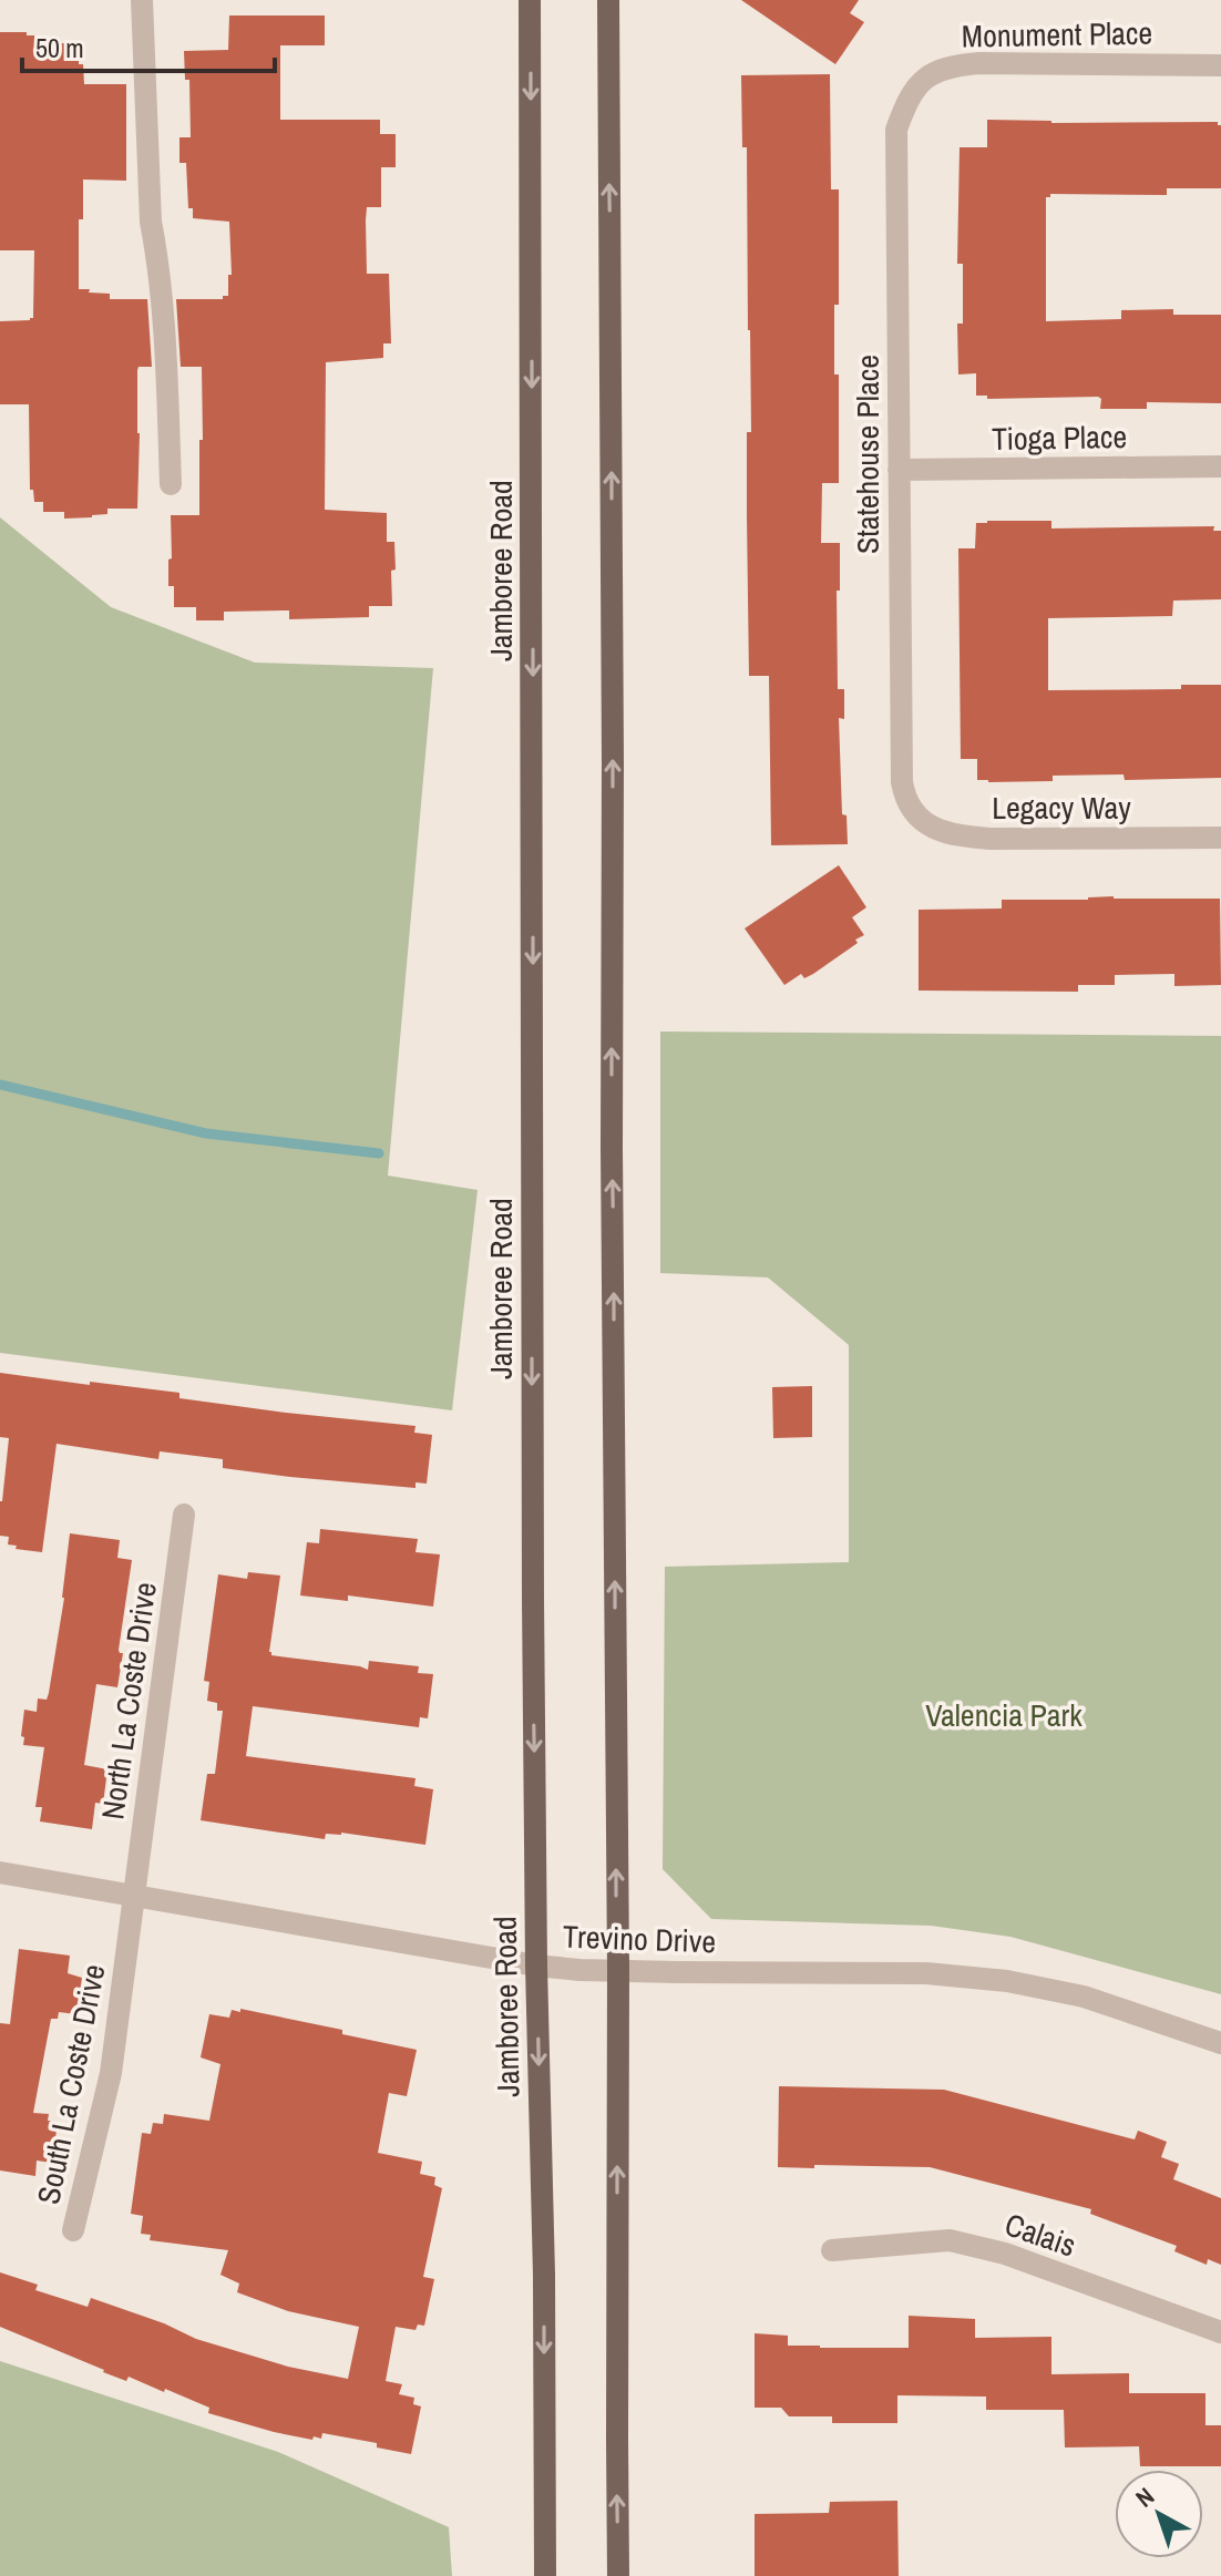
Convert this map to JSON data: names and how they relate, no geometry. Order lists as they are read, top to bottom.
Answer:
{
  "streets": {
    "main road": ["Jamboree Road"],
    "street": [
      "Monument Place",
      "Tioga Place",
      "Statehouse Place",
      "Legacy Way",
      "North La Coste Drive",
      "Trevino Drive",
      "South La Coste Drive",
      "Calais"
    ]
  },
  "crossings": [
    ["Monument Place", "Statehouse Place"],
    ["Tioga Place", "Statehouse Place"],
    ["Statehouse Place", "Legacy Way"],
    ["Jamboree Road", "Trevino Drive"],
    ["North La Coste Drive", "Trevino Drive"],
    ["North La Coste Drive", "South La Coste Drive"],
    ["Trevino Drive", "South La Coste Drive"]
  ],
  "parks": ["Valencia Park"],
  "scale_bar": "50 m",
  "north": "top left"
}
